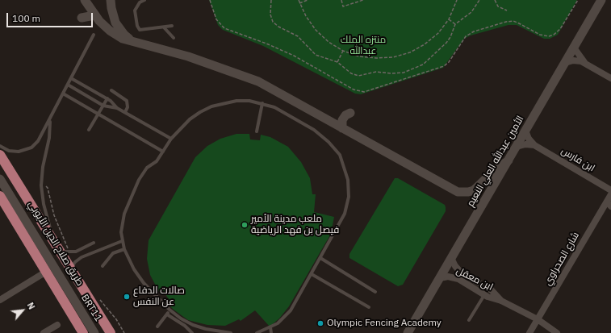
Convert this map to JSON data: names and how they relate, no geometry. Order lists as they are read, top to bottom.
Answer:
{
  "streets": {
    "main road": ["الأمين عبدالله العلي النعيم", "طريق صلاح الدين الأيوبي", "BRT11"],
    "street": ["ابن فارس", "شارع الصحراوي", "ابن معقل"]
  },
  "crossings": [
    ["الأمين عبدالله العلي النعيم", "ابن معقل"],
    ["شارع الصحراوي", "ابن معقل"]
  ],
  "parks": ["منتزه الملك عبدالله"],
  "places": ["ملعب مدينة الأمير فيصل بن فهد الرياضية", "صالات الدفاع عن النفس", "Olympic Fencing Academy"],
  "scale_bar": "100 m",
  "north": "top right"
}
